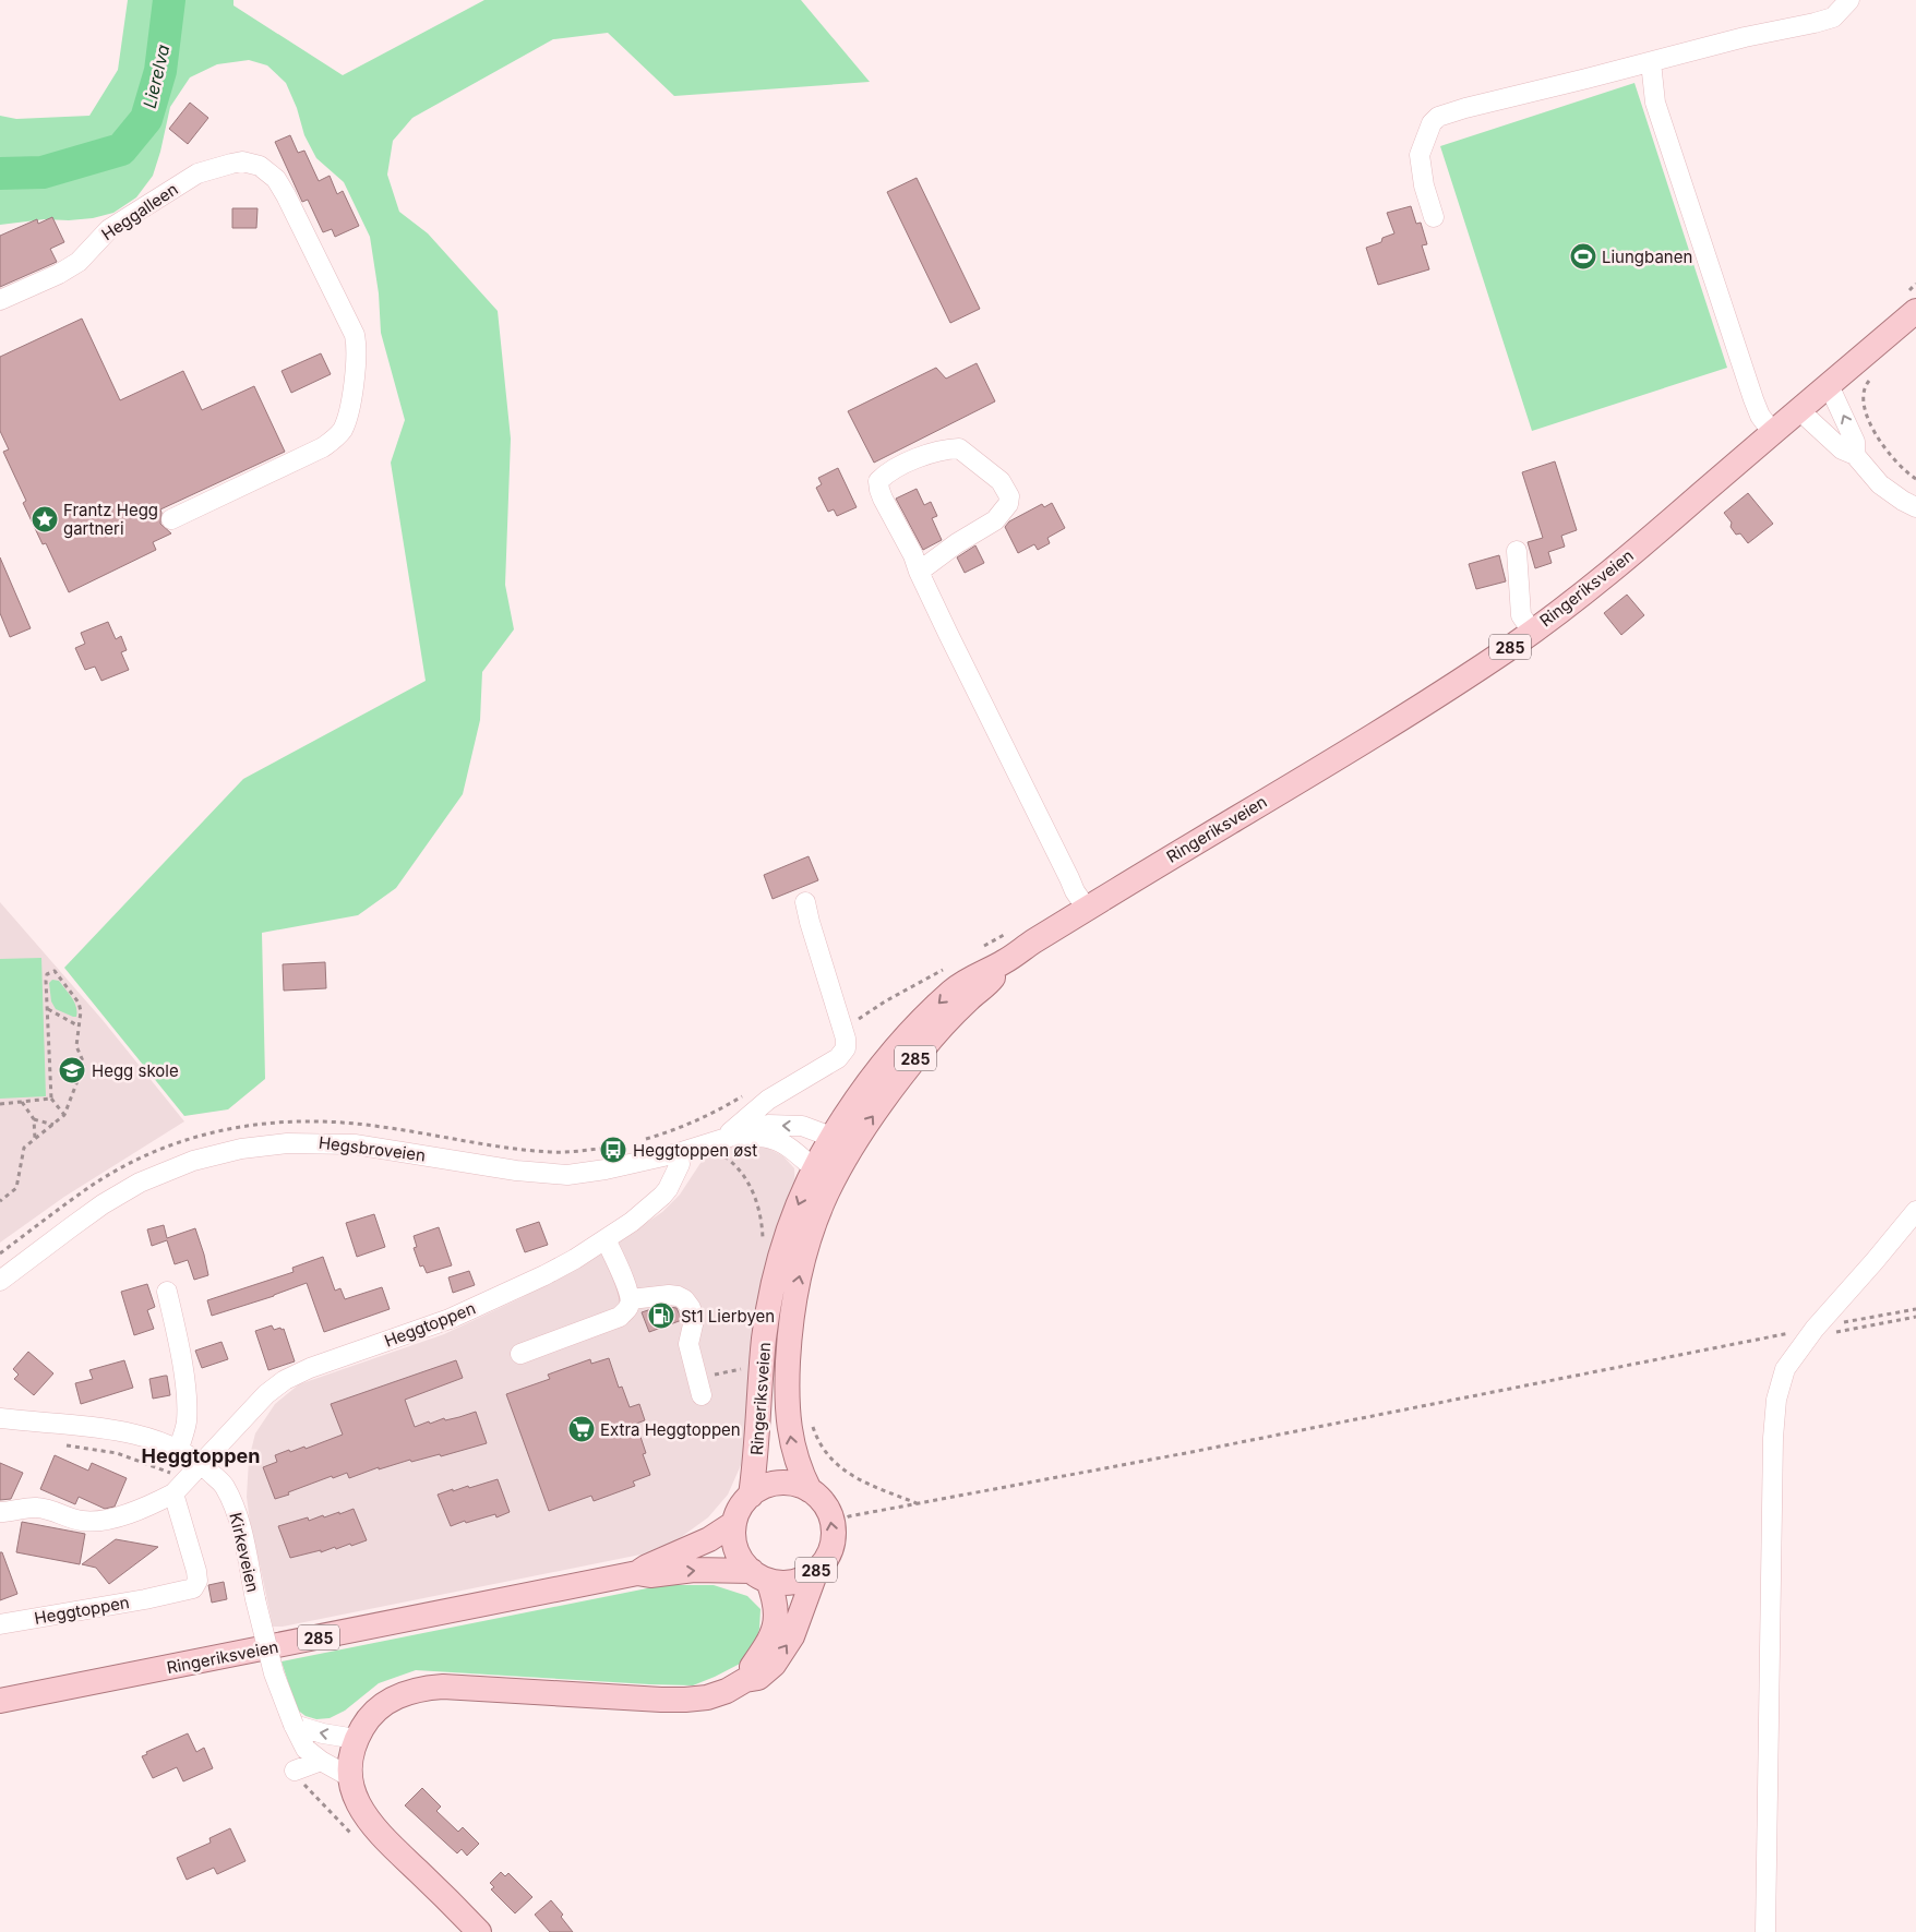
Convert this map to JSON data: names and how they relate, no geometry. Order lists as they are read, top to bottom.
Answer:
{
  "streets": {
    "main road": ["Ringeriksveien", "285"],
    "street": [
      "Heggalleen",
      "Hegsbroveien",
      "Heggtoppen",
      "Kirkeveien"
    ]
  },
  "crossings": [
    ["Ringeriksveien", "285"],
    ["Ringeriksveien", "Hegsbroveien"],
    ["Hegsbroveien", "Heggtoppen"],
    ["Heggtoppen", "Kirkeveien"]
  ],
  "districts": ["Heggtoppen"],
  "water": ["Lierelva"],
  "places": {
    "sports": ["Liungbanen"],
    "place": ["Frantz Hegg gartneri"],
    "school or university": ["Hegg skole"],
    "bus stop": ["Heggtoppen øst"],
    "fuel station": ["St1 Lierbyen"],
    "supermarket": ["Extra Heggtoppen"]
  }
}
